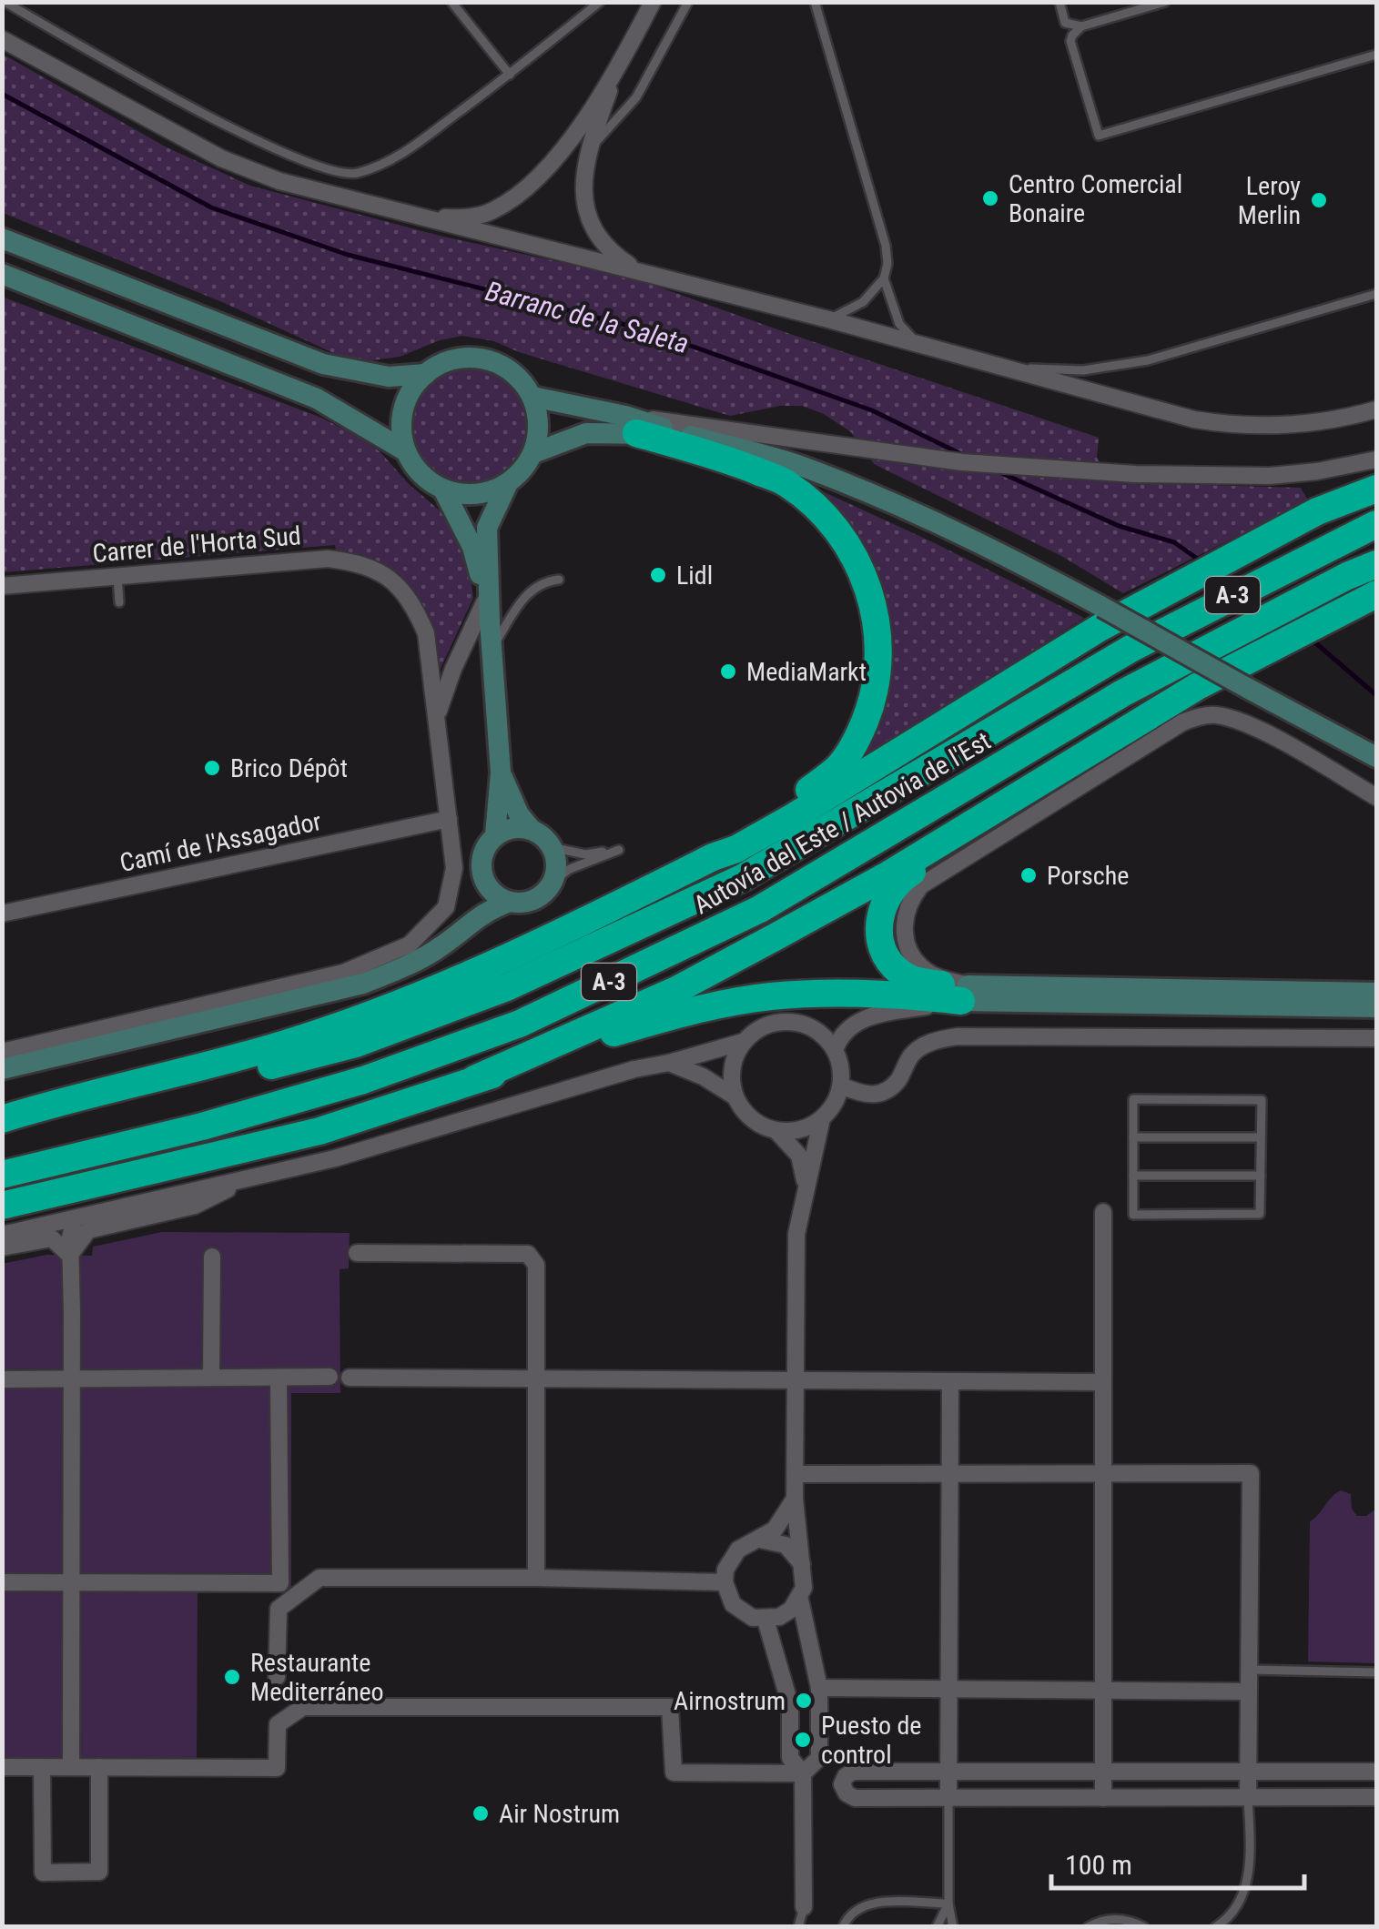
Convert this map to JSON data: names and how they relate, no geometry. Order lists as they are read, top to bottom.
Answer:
{
  "streets": {
    "highway": ["A-3", "Autovía del Este / Autovia de l'Est"],
    "street": ["Carrer de l'Horta Sud", "Camí de l'Assagador"]
  },
  "water": ["Barranc de la Saleta"],
  "places": [
    "Centro Comercial Bonaire",
    "Leroy Merlin",
    "Lidl",
    "MediaMarkt",
    "Brico Dépôt",
    "Porsche",
    "Restaurante Mediterráneo",
    "Airnostrum",
    "Puesto de control",
    "Air Nostrum"
  ],
  "scale_bar": "100 m"
}
